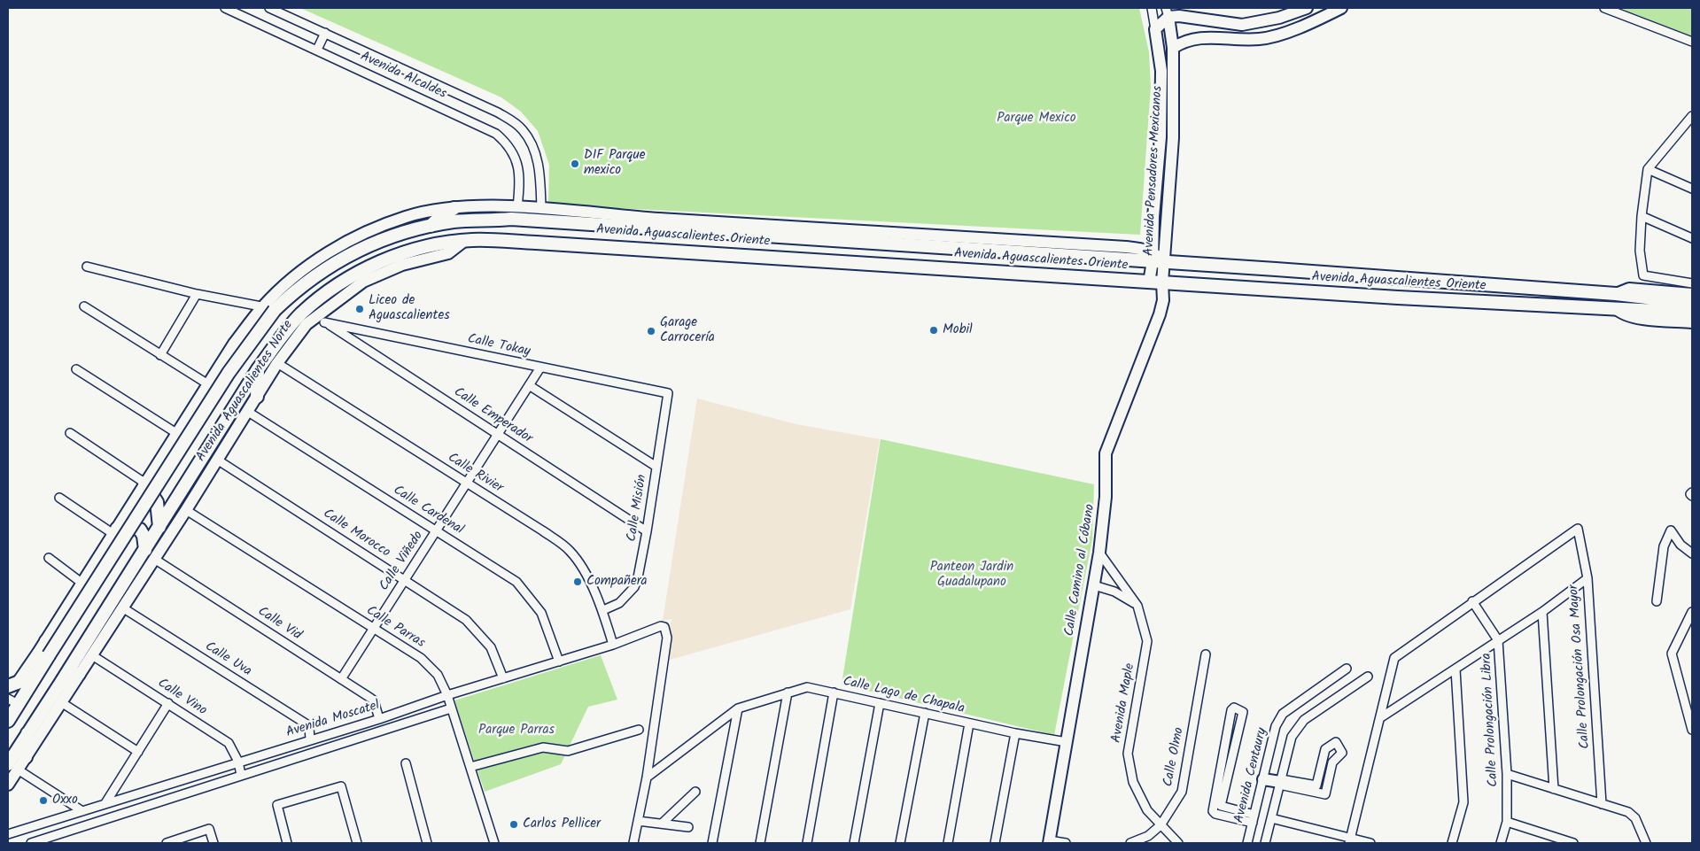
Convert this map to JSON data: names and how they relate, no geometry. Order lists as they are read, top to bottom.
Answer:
{
  "streets": {
    "main road": ["Avenida Aguascalientes Oriente", "Avenida Aguascalientes Norte"],
    "street": [
      "Avenida Alcaldes",
      "Avenida Pensadores Mexicanos",
      "Calle Tokay",
      "Calle Emperador",
      "Calle Rivier",
      "Calle Misión",
      "Calle Cardenal",
      "Calle Morocco",
      "Calle Viñedo",
      "Calle Camino al Cóbano",
      "Calle Vid",
      "Calle Parras",
      "Calle Uva",
      "Calle Prolongación Osa Mayor",
      "Calle Lago de Chapala",
      "Calle Vino",
      "Avenida Maple",
      "Avenida Moscatel",
      "Calle Prolongación Libra",
      "Calle Olmo",
      "Avenida Centaury"
    ]
  },
  "crossings": [
    ["Avenida Alcaldes", "Avenida Aguascalientes Oriente"],
    ["Avenida Pensadores Mexicanos", "Avenida Aguascalientes Oriente"],
    ["Avenida Pensadores Mexicanos", "Calle Camino al Cóbano"],
    ["Avenida Aguascalientes Oriente", "Avenida Aguascalientes Norte"],
    ["Avenida Aguascalientes Oriente", "Calle Camino al Cóbano"],
    ["Calle Tokay", "Avenida Aguascalientes Norte"],
    ["Calle Tokay", "Calle Emperador"],
    ["Calle Tokay", "Calle Misión"],
    ["Calle Tokay", "Calle Viñedo"],
    ["Avenida Aguascalientes Norte", "Calle Emperador"],
    ["Avenida Aguascalientes Norte", "Calle Rivier"],
    ["Avenida Aguascalientes Norte", "Calle Cardenal"],
    ["Avenida Aguascalientes Norte", "Calle Morocco"],
    ["Avenida Aguascalientes Norte", "Calle Vid"],
    ["Avenida Aguascalientes Norte", "Calle Parras"],
    ["Avenida Aguascalientes Norte", "Calle Uva"],
    ["Avenida Aguascalientes Norte", "Calle Vino"],
    ["Calle Emperador", "Calle Misión"],
    ["Calle Emperador", "Calle Viñedo"],
    ["Calle Rivier", "Calle Misión"],
    ["Calle Rivier", "Calle Viñedo"],
    ["Calle Rivier", "Avenida Moscatel"],
    ["Calle Cardenal", "Calle Viñedo"],
    ["Calle Cardenal", "Avenida Moscatel"],
    ["Calle Morocco", "Calle Viñedo"],
    ["Calle Morocco", "Avenida Moscatel"],
    ["Calle Viñedo", "Calle Vid"],
    ["Calle Viñedo", "Calle Parras"],
    ["Calle Camino al Cóbano", "Calle Lago de Chapala"],
    ["Calle Camino al Cóbano", "Avenida Maple"],
    ["Calle Vid", "Avenida Moscatel"],
    ["Calle Parras", "Avenida Moscatel"],
    ["Calle Uva", "Avenida Moscatel"],
    ["Calle Prolongación Osa Mayor", "Calle Prolongación Libra"],
    ["Calle Lago de Chapala", "Avenida Moscatel"],
    ["Calle Vino", "Avenida Moscatel"],
    ["Avenida Maple", "Calle Olmo"]
  ],
  "parks": ["Parque Mexico", "Panteon Jardin Guadalupano", "Parque Parras"],
  "places": [
    "DIF Parque mexico",
    "Liceo de Aguascalientes",
    "Mobil",
    "Garage Carrocería",
    "Compañera",
    "Oxxo",
    "Carlos Pellicer"
  ]
}
